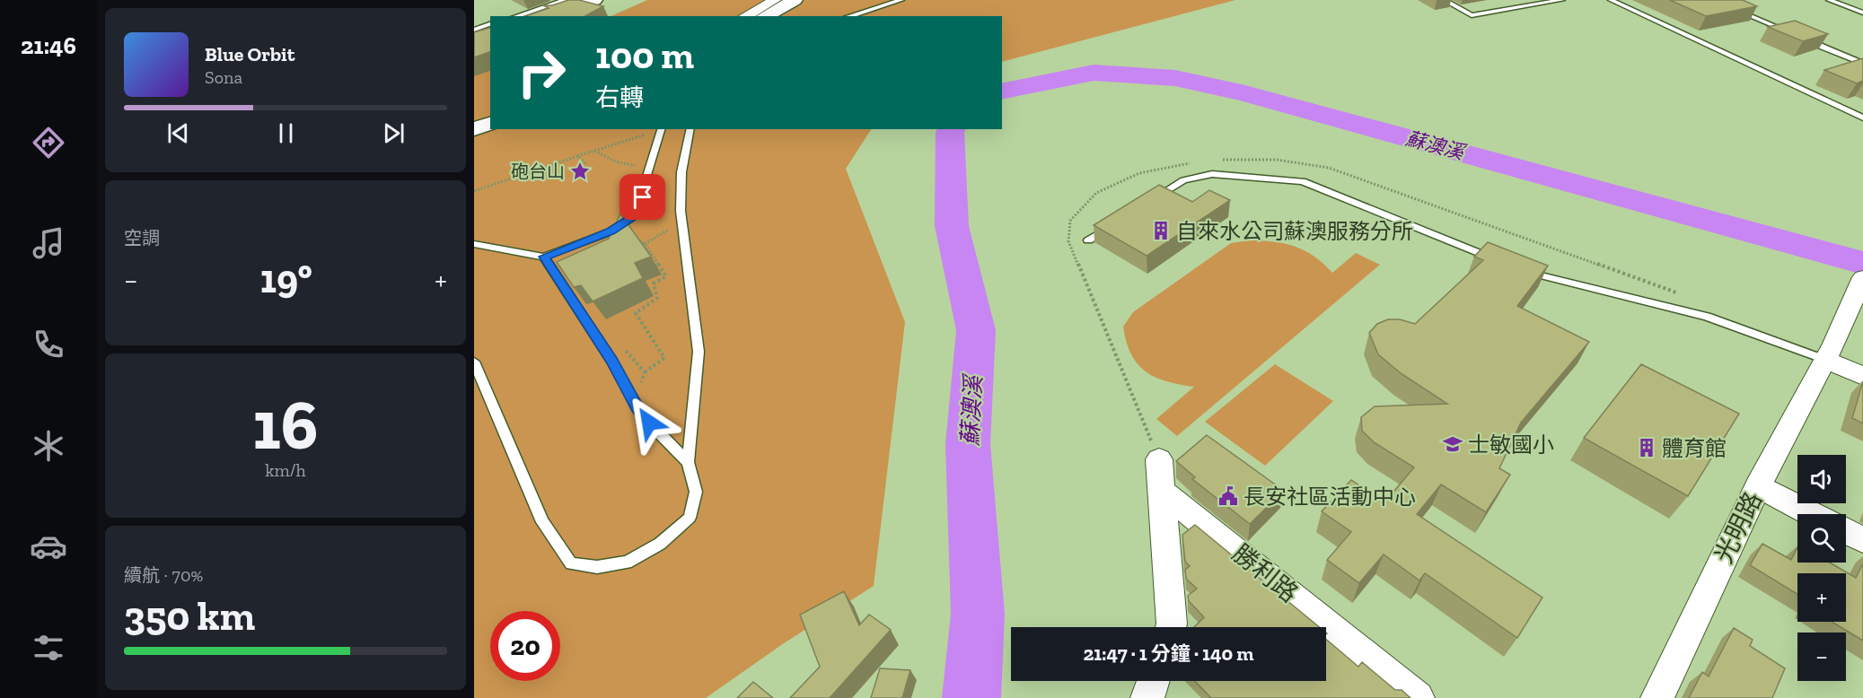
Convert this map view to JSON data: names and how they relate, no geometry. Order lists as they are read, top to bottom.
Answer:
{
  "streets": {
    "street": ["光明路", "勝利路"]
  },
  "water": ["蘇澳溪"],
  "places": {
    "place": ["砲台山"],
    "building": ["自來水公司蘇澳服務分所", "體育館"],
    "school or university": ["士敏國小"],
    "public building": ["長安社區活動中心"]
  },
  "page": {
    "tabs": "21:46",
    "turn": ["100 m", "右轉"],
    "song": ["Blue Orbit", "Sona"],
    "tile": [
      "空調",
      ["16", "km/h"],
      ["續航 · 70%", "350 km"]
    ],
    "heat": ["−", "19°", "+"],
    "map_buttons": ["+", "−"],
    "limit": "20",
    "trip": "21:47 · 1 分鐘 · 140 m"
  }
}
